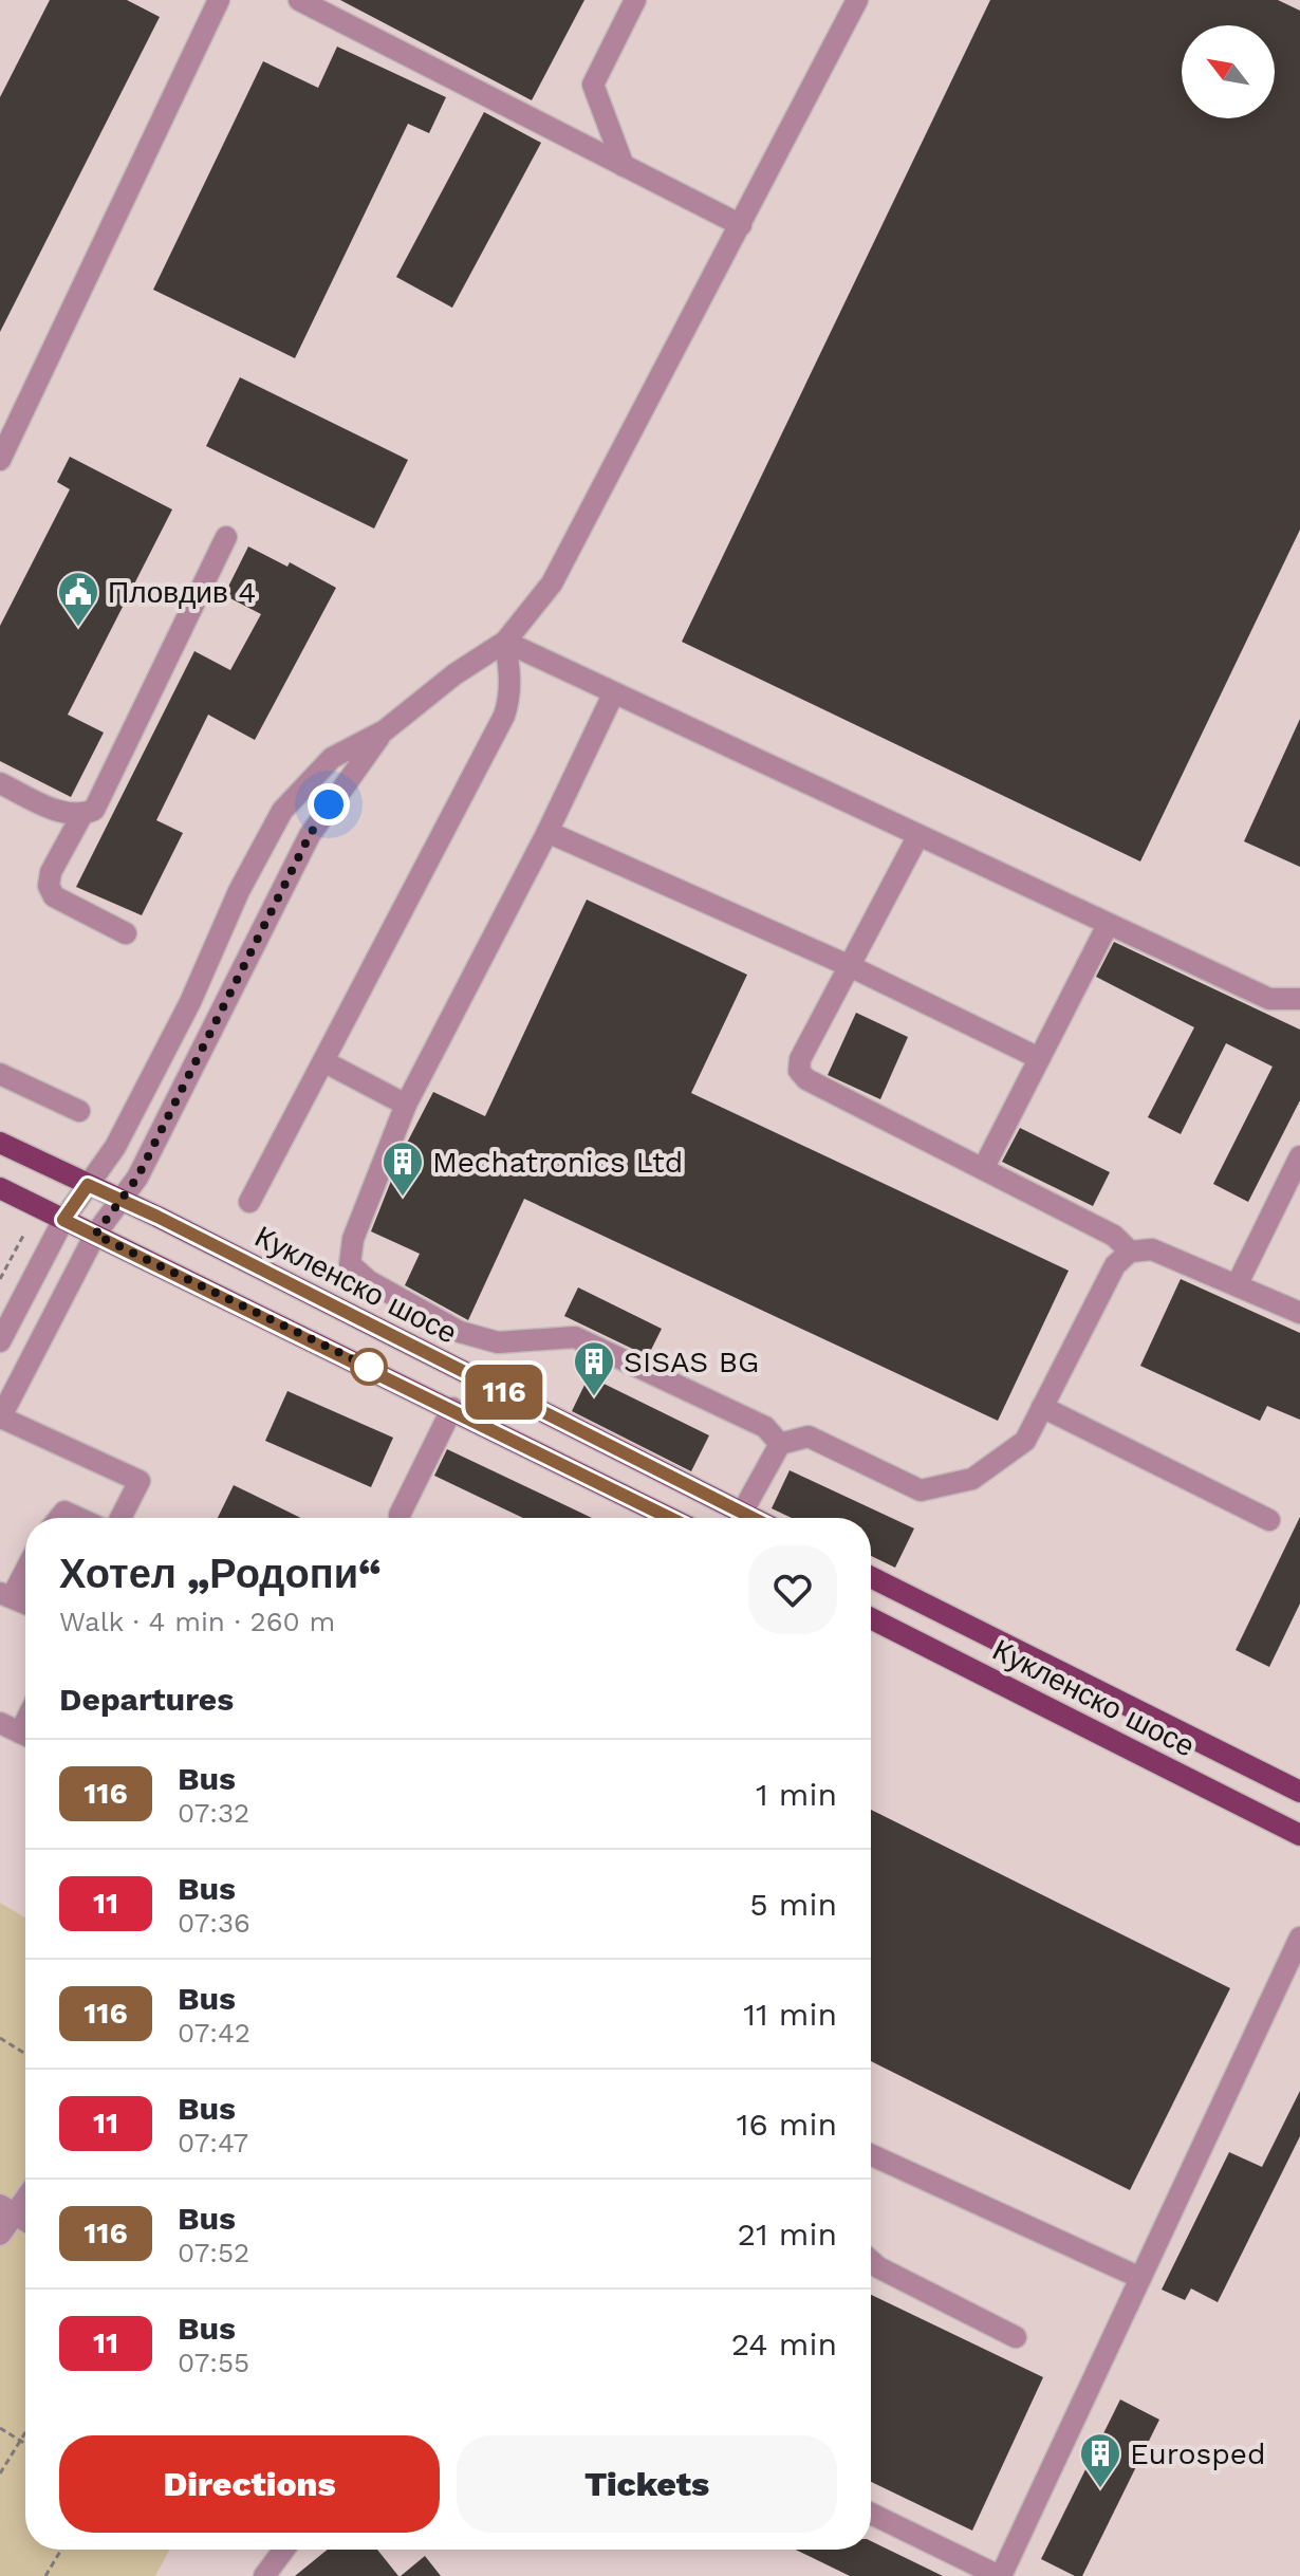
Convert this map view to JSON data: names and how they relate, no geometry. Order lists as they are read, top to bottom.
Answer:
{
  "streets": {
    "main road": ["Кукленско шосе"]
  },
  "places": {
    "public building": ["Пловдив 4"],
    "building": ["Mechatronics Ltd", "SISAS BG", "Eurosped"]
  },
  "lines": ["bus line 116"],
  "north": "top left",
  "page": {
    "on_map": "116",
    "heading": [
      ["Хотел „Родопи“", "Walk · 4 min · 260 m"],
      "Departures"
    ],
    "list": [
      {
        "mark": "116",
        "name": "Bus",
        "note": "07:32",
        "value": "1 min"
      },
      {
        "mark": "11",
        "name": "Bus",
        "note": "07:36",
        "value": "5 min"
      },
      {
        "mark": "116",
        "name": "Bus",
        "note": "07:42",
        "value": "11 min"
      },
      {
        "mark": "11",
        "name": "Bus",
        "note": "07:47",
        "value": "16 min"
      },
      {
        "mark": "116",
        "name": "Bus",
        "note": "07:52",
        "value": "21 min"
      },
      {
        "mark": "11",
        "name": "Bus",
        "note": "07:55",
        "value": "24 min"
      }
    ],
    "buttons": ["Directions", "Tickets"]
  }
}
